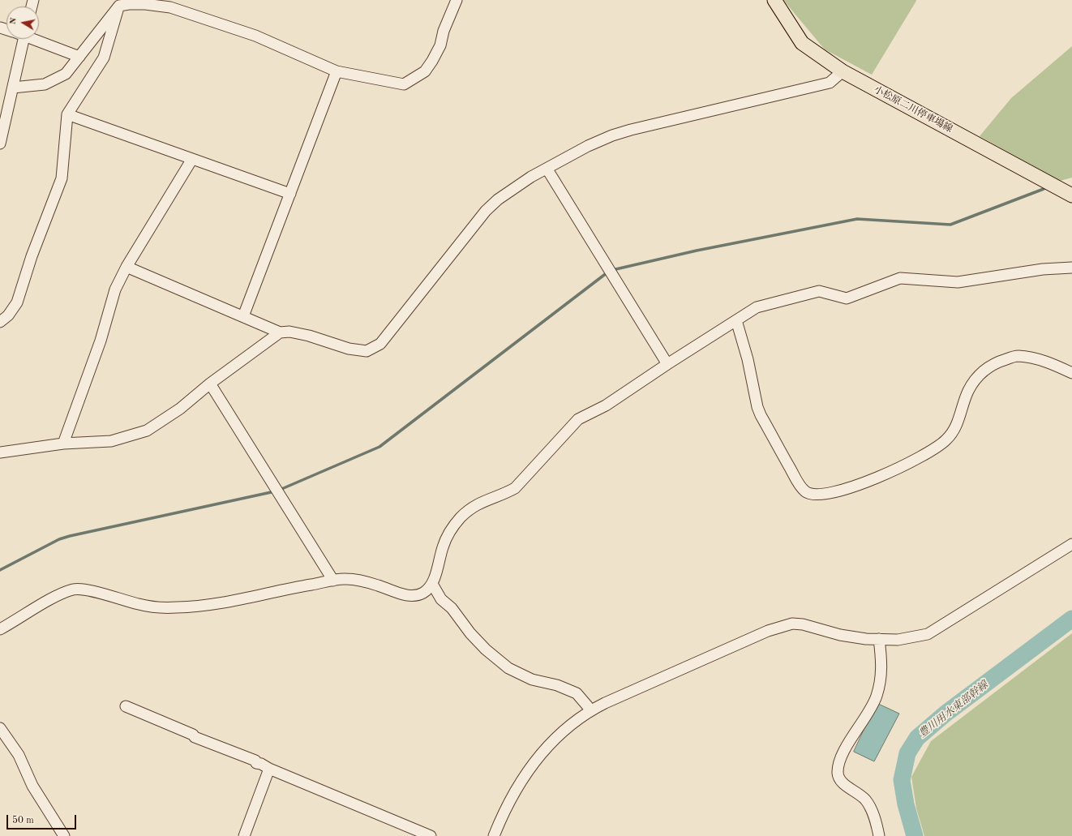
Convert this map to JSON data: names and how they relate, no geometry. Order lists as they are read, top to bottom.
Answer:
{
  "streets": {
    "main road": ["小松原二川停車場線"]
  },
  "water": ["豊川用水東部幹線"],
  "scale_bar": "50 m",
  "north": "left"
}
